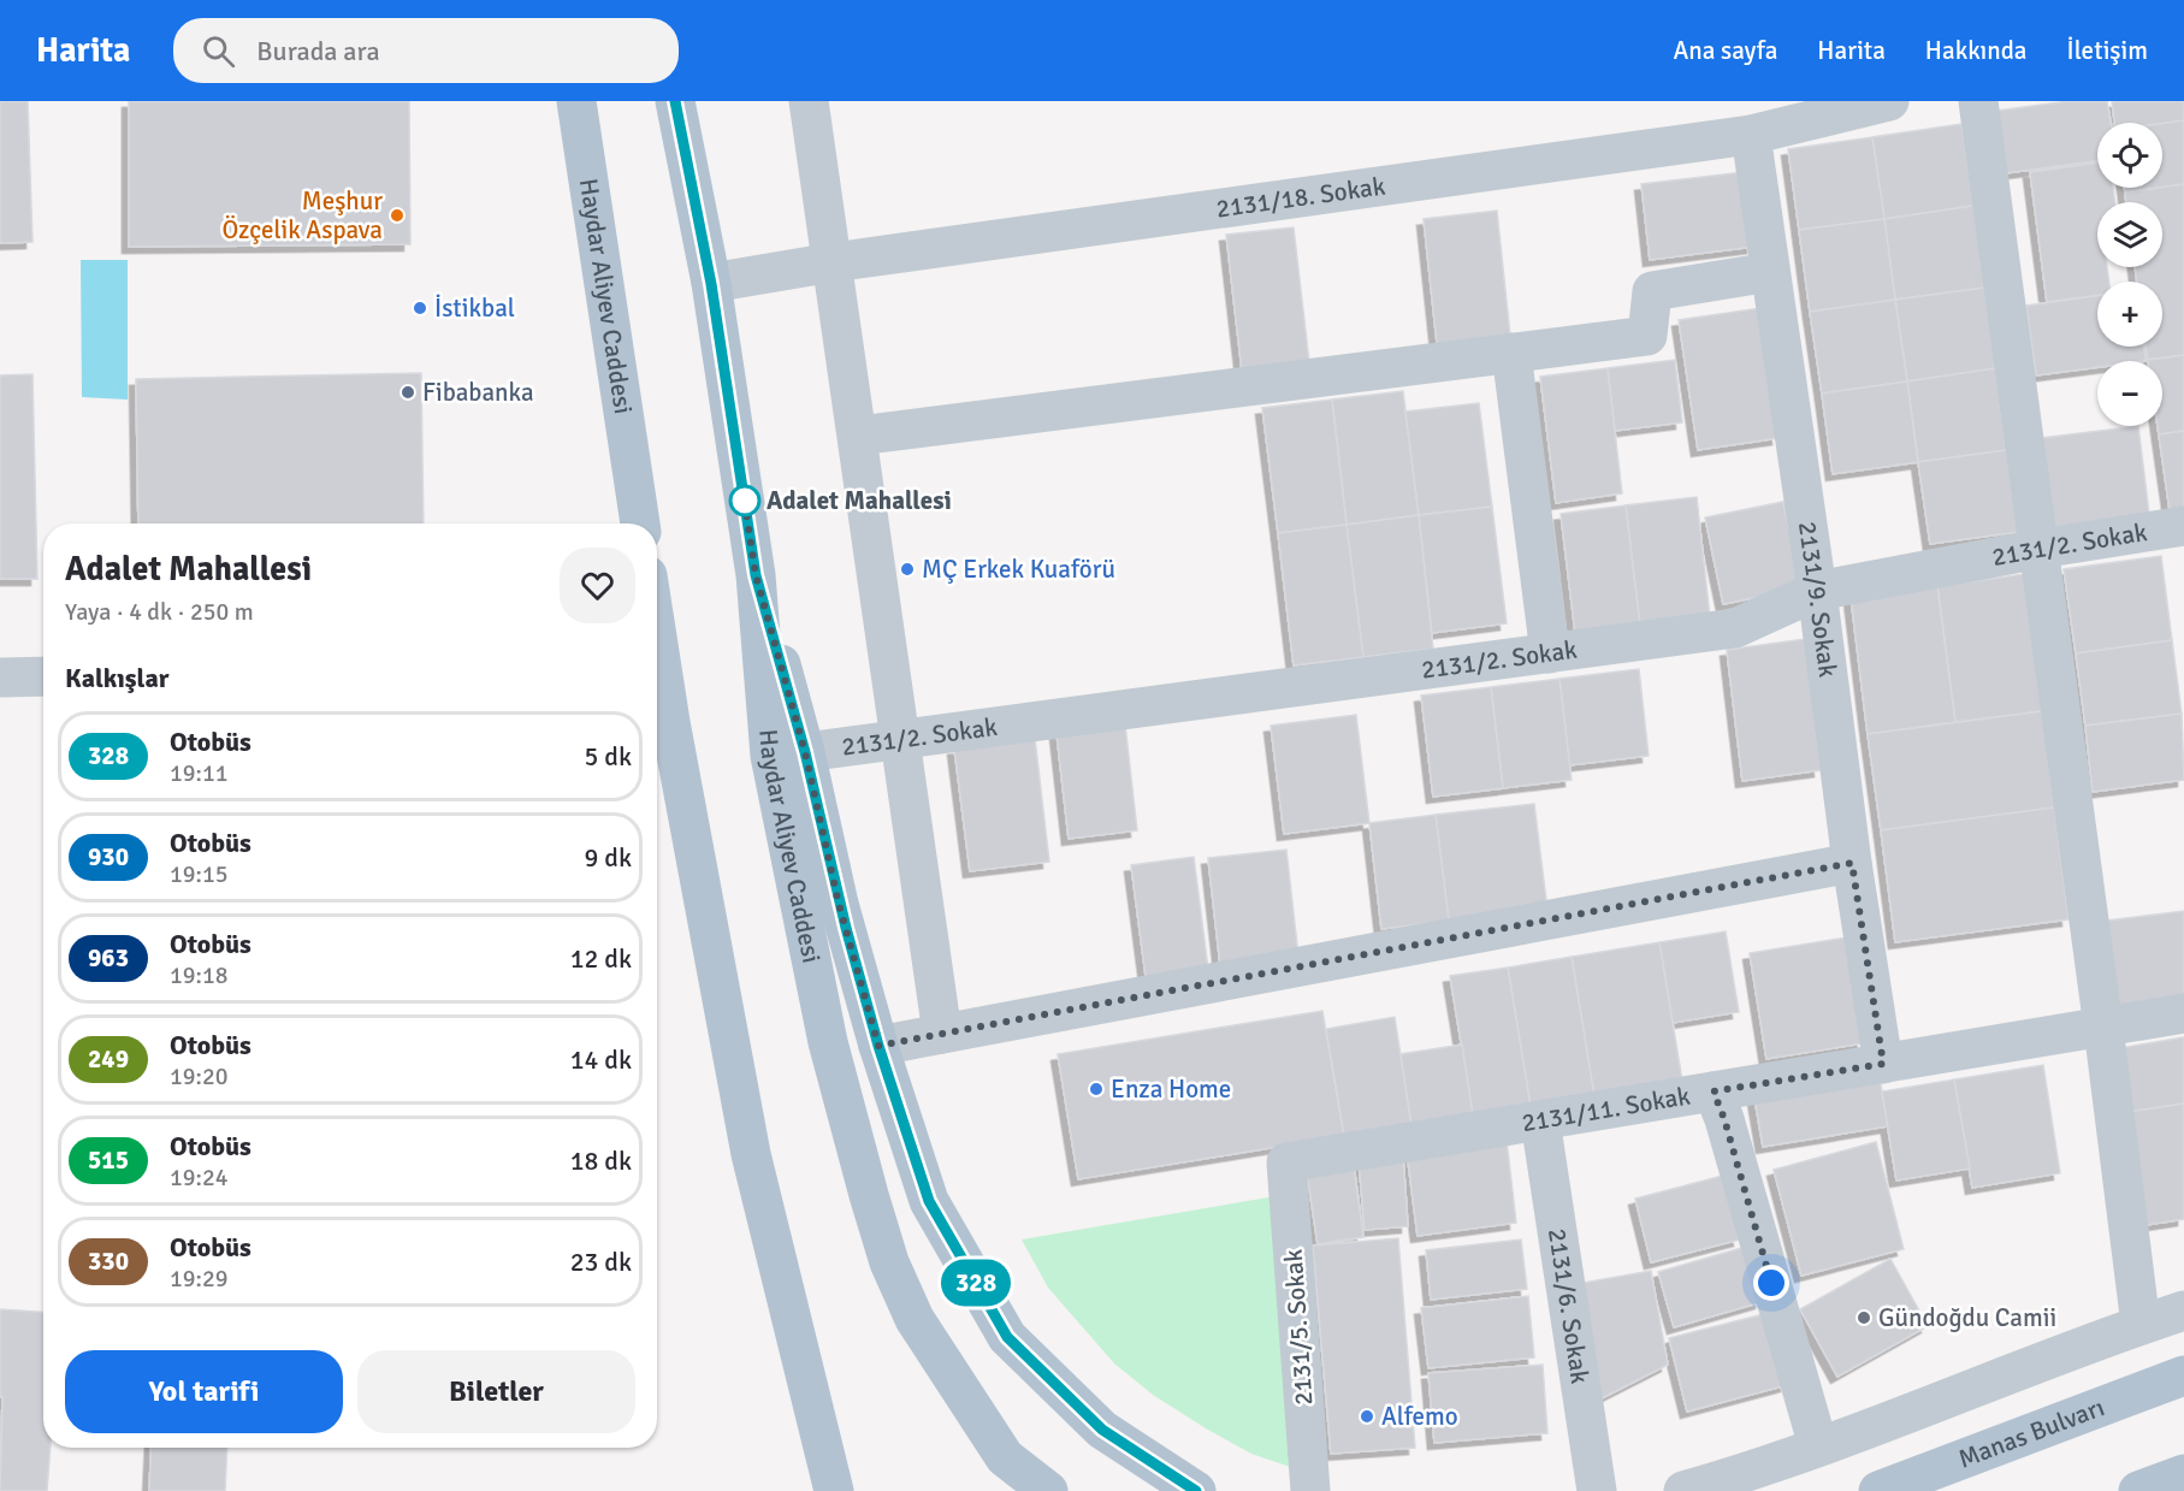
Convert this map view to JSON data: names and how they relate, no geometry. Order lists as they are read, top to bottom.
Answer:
{
  "streets": {
    "main road": ["Haydar Aliyev Caddesi", "Manas Bulvarı"],
    "street": [
      "2131/18. Sokak",
      "2131/2. Sokak",
      "2131/9. Sokak",
      "2131/11. Sokak",
      "2131/6. Sokak",
      "2131/5. Sokak"
    ]
  },
  "crossings": [
    ["2131/18. Sokak", "Haydar Aliyev Caddesi"],
    ["2131/18. Sokak", "2131/9. Sokak"],
    ["2131/2. Sokak", "2131/9. Sokak"],
    ["2131/9. Sokak", "2131/11. Sokak"],
    ["2131/11. Sokak", "2131/6. Sokak"],
    ["2131/11. Sokak", "2131/5. Sokak"]
  ],
  "places": [
    "Meşhur Özçelik Aspava",
    "İstikbal",
    "Fibabanka",
    "Adalet Mahallesi",
    "MÇ Erkek Kuaförü",
    "Enza Home",
    "Gündoğdu Camii",
    "Alfemo"
  ],
  "lines": ["bus line 328"],
  "page": {
    "header": "Harita",
    "search": "Burada ara",
    "nav": [
      "Ana sayfa",
      "Harita",
      "Hakkında",
      "İletişim"
    ],
    "on_map": "328",
    "map_buttons": ["+", "−"],
    "heading": [
      ["Adalet Mahallesi", "Yaya · 4 dk · 250 m"],
      "Kalkışlar"
    ],
    "list": [
      {
        "mark": "328",
        "name": "Otobüs",
        "note": "19:11",
        "value": "5 dk"
      },
      {
        "mark": "930",
        "name": "Otobüs",
        "note": "19:15",
        "value": "9 dk"
      },
      {
        "mark": "963",
        "name": "Otobüs",
        "note": "19:18",
        "value": "12 dk"
      },
      {
        "mark": "249",
        "name": "Otobüs",
        "note": "19:20",
        "value": "14 dk"
      },
      {
        "mark": "515",
        "name": "Otobüs",
        "note": "19:24",
        "value": "18 dk"
      },
      {
        "mark": "330",
        "name": "Otobüs",
        "note": "19:29",
        "value": "23 dk"
      }
    ],
    "buttons": ["Yol tarifi", "Biletler"]
  }
}
